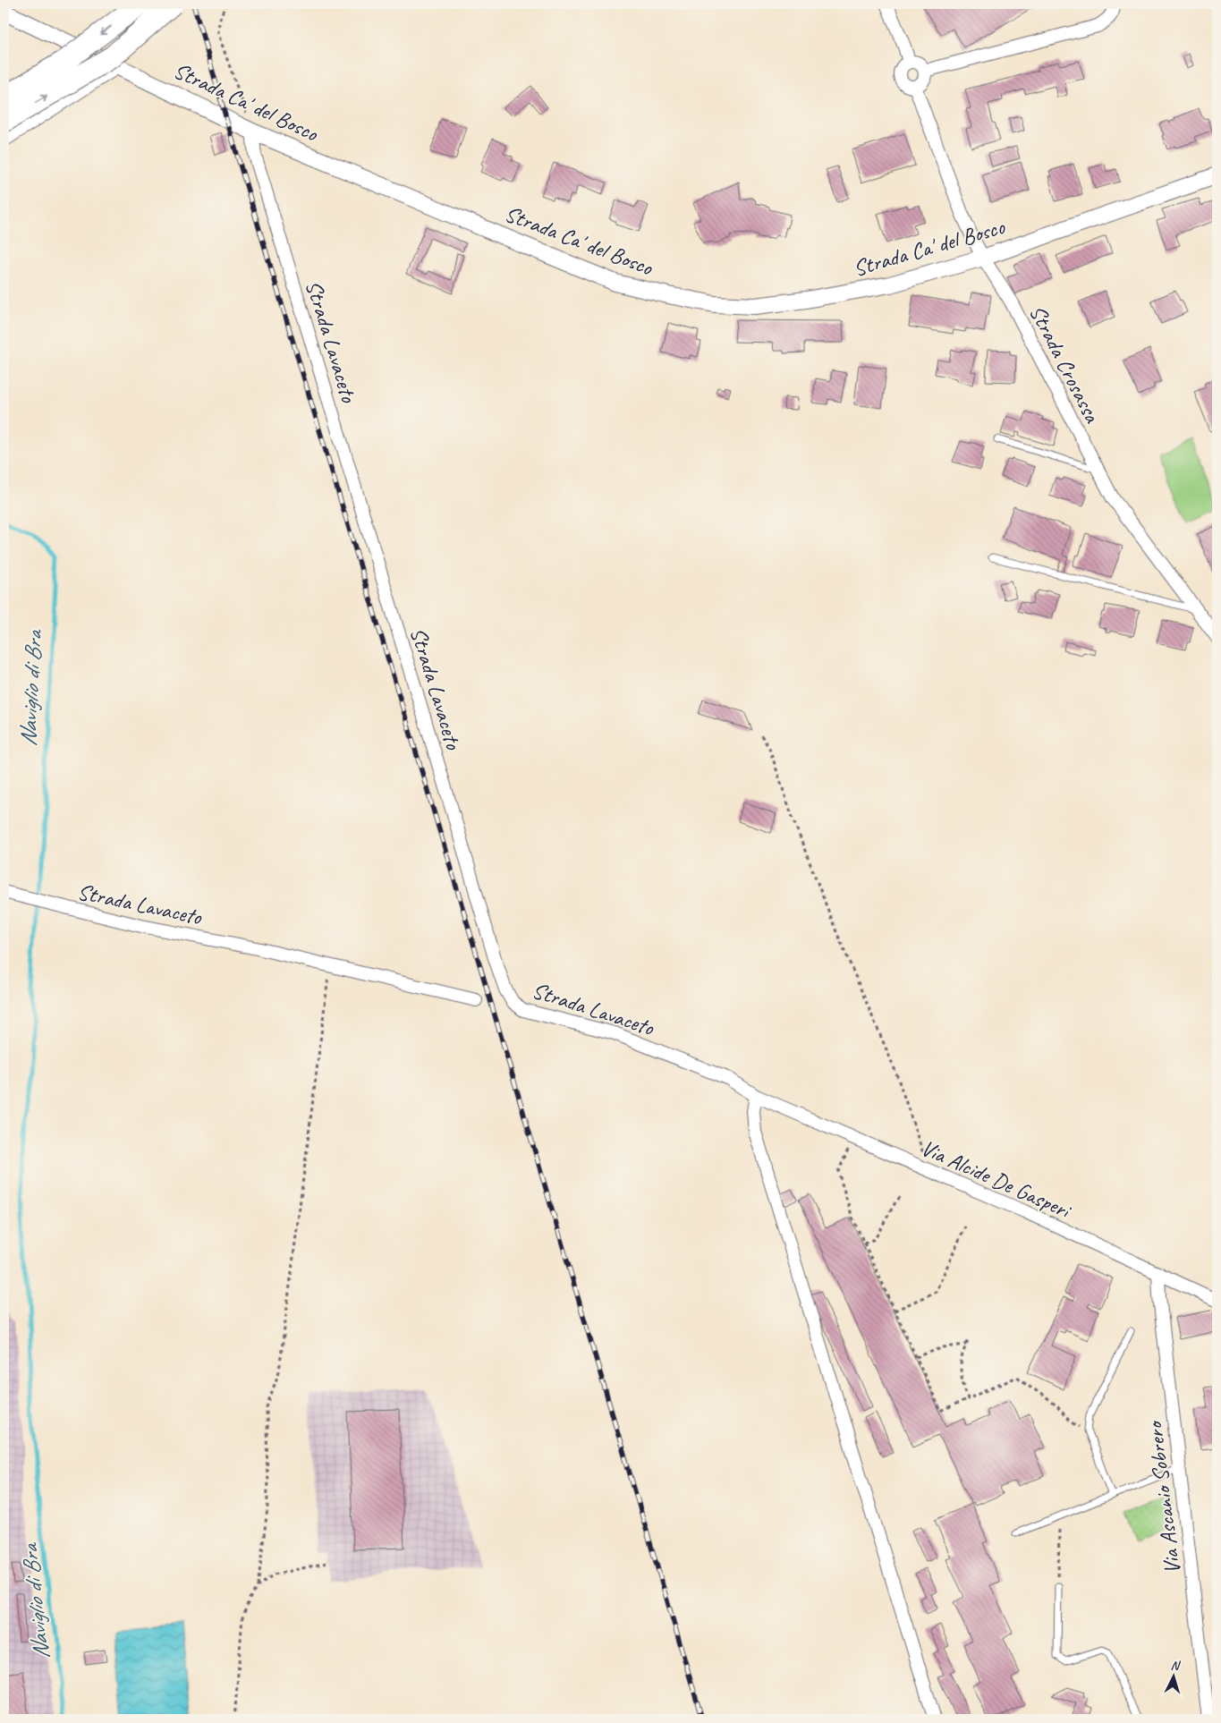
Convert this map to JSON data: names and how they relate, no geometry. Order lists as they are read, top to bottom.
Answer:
{
  "streets": {
    "street": [
      "Strada Ca' del Bosco",
      "Strada Lavaceto",
      "Strada Crosassa",
      "Via Alcide De Gasperi",
      "Via Ascanio Sobrero"
    ]
  },
  "crossings": [
    ["Strada Ca' del Bosco", "Strada Lavaceto"],
    ["Strada Ca' del Bosco", "Strada Crosassa"],
    ["Strada Lavaceto", "Via Alcide De Gasperi"],
    ["Via Alcide De Gasperi", "Via Ascanio Sobrero"]
  ],
  "water": ["Naviglio di Bra"],
  "north": "top"
}
